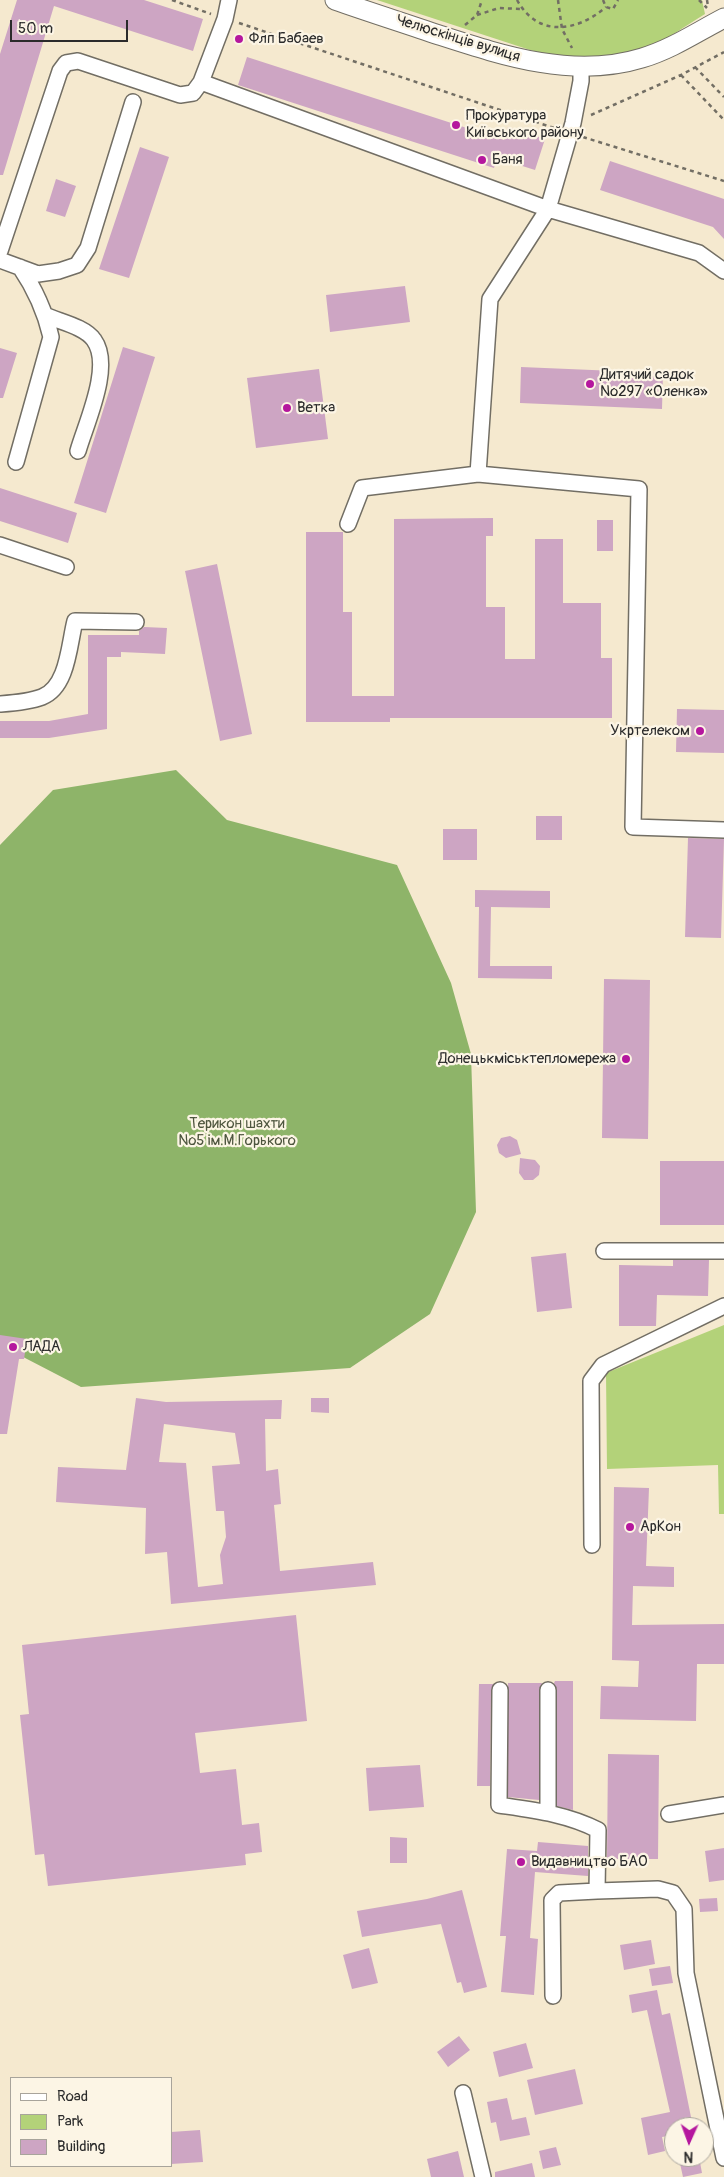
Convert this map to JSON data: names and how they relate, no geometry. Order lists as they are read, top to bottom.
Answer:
{
  "streets": {
    "main road": ["Челюскінців вулиця"]
  },
  "parks": ["Терикон шахти №5 ім.М.Горького"],
  "places": [
    "Флп Бабаев",
    "Прокуратура Київського району",
    "Баня",
    "Дитячий садок №297 «Оленка»",
    "Ветка",
    "Укртелеком",
    "Донецькміськтепломережа",
    "ЛАДА",
    "АрКон",
    "Видавництво БАО"
  ],
  "legend": ["Road", "Park", "Building"],
  "scale_bar": "50 m",
  "north": "bottom"
}
